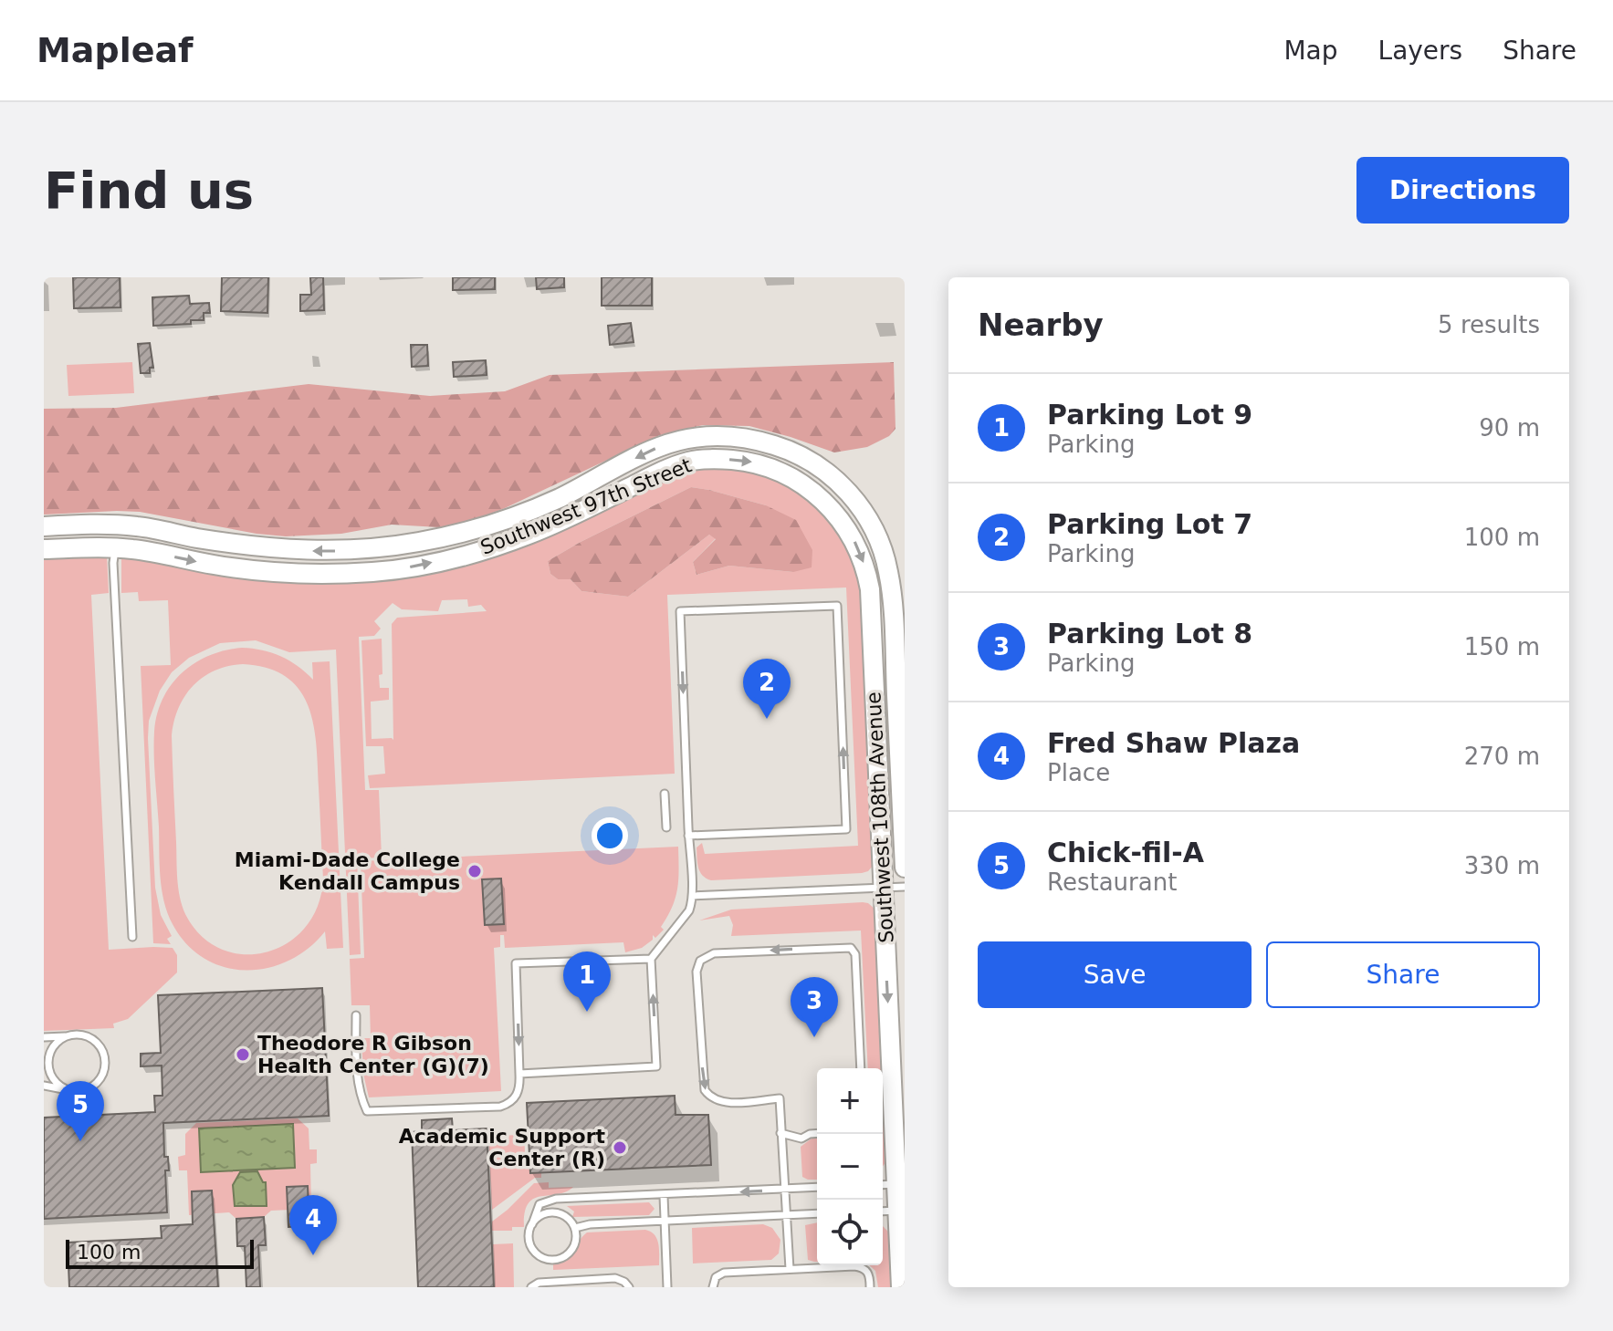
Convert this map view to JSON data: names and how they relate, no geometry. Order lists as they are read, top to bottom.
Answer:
{
  "streets": {
    "street": ["Southwest 97th Street", "Southwest 108th Avenue"]
  },
  "crossings": [
    ["Southwest 97th Street", "Southwest 108th Avenue"]
  ],
  "places": ["Miami-Dade College Kendall Campus", "Theodore R Gibson Health Center (G)(7)", "Academic Support Center (R)"],
  "scale_bar": "100 m",
  "page": {
    "header": "Mapleaf",
    "nav": ["Map", "Layers", "Share"],
    "buttons": [
      "Directions",
      ["Save", "Share"]
    ],
    "title": "Find us",
    "heading": ["Nearby", "5 results"],
    "list": [
      {
        "mark": "1",
        "name": "Parking Lot 9",
        "note": "Parking",
        "value": "90 m"
      },
      {
        "mark": "2",
        "name": "Parking Lot 7",
        "note": "Parking",
        "value": "100 m"
      },
      {
        "mark": "3",
        "name": "Parking Lot 8",
        "note": "Parking",
        "value": "150 m"
      },
      {
        "mark": "4",
        "name": "Fred Shaw Plaza",
        "note": "Place",
        "value": "270 m"
      },
      {
        "mark": "5",
        "name": "Chick-fil-A",
        "note": "Restaurant",
        "value": "330 m"
      }
    ],
    "pins": [
      "2",
      "1",
      "3",
      "5",
      "4"
    ],
    "map_buttons": ["+", "−"],
    "scale": "100 m"
  }
}
